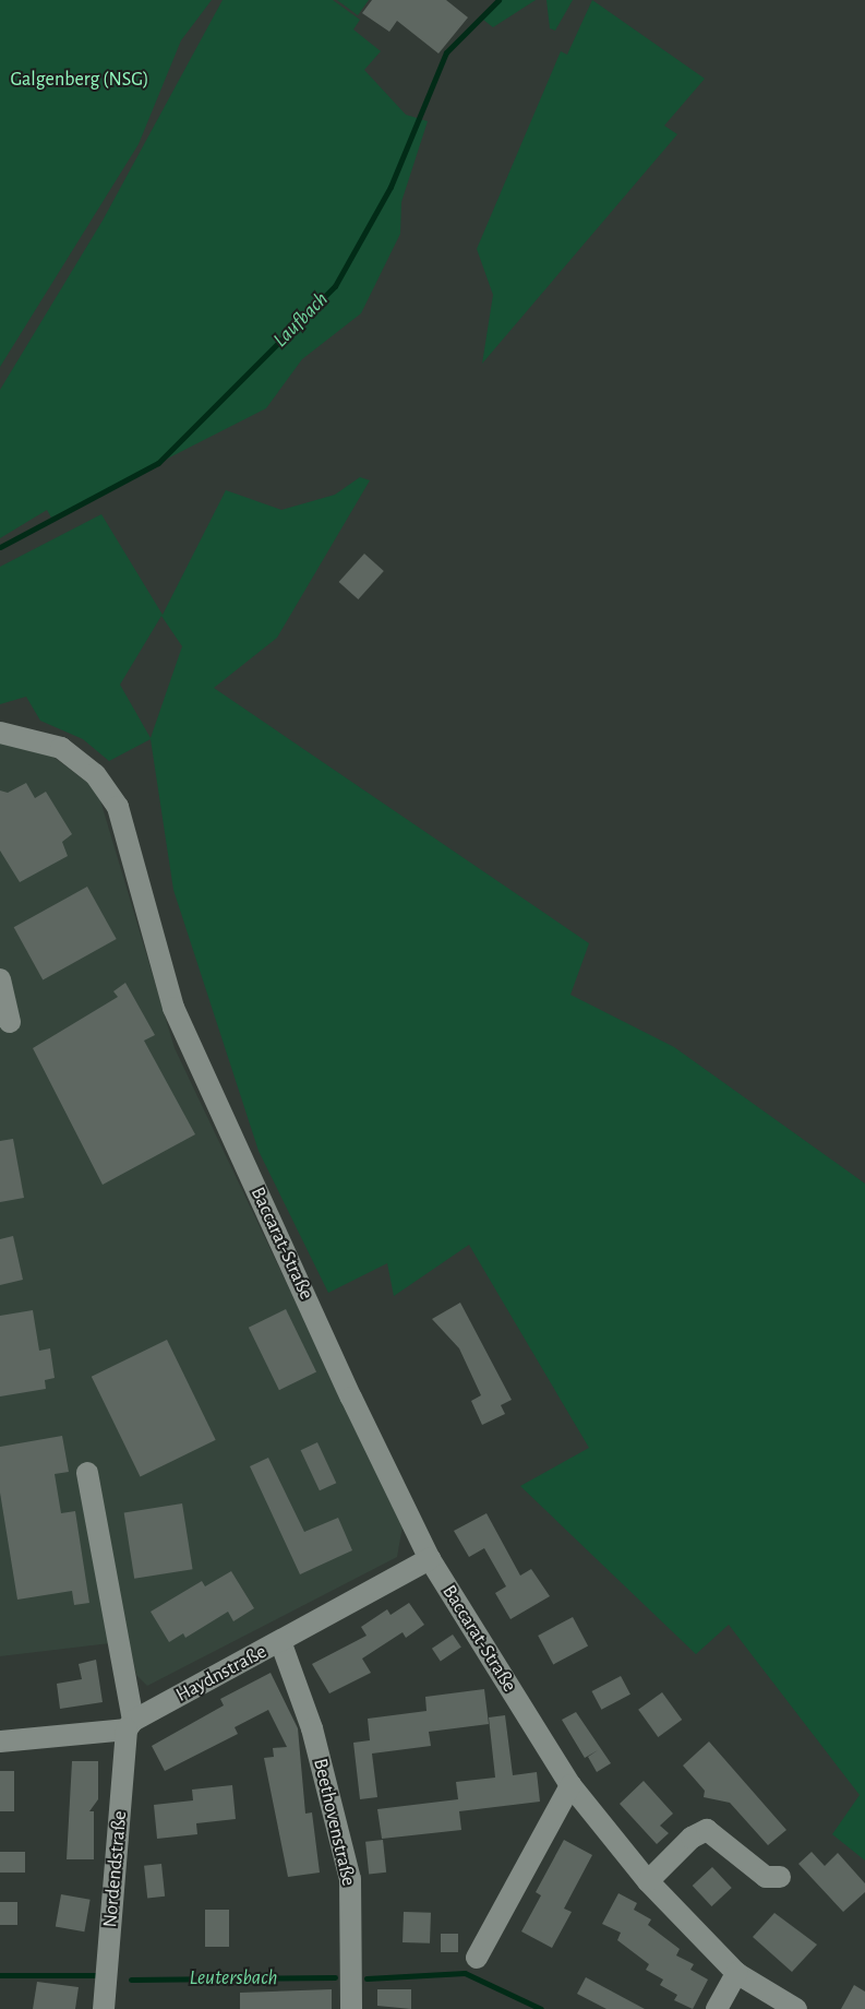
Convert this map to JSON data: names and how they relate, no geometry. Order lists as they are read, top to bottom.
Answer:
{
  "streets": {
    "street": [
      "Baccarat-Straße",
      "Haydnstraße",
      "Beethovenstraße",
      "Nordendstraße"
    ]
  },
  "crossings": [
    ["Baccarat-Straße", "Haydnstraße"],
    ["Haydnstraße", "Beethovenstraße"],
    ["Haydnstraße", "Nordendstraße"]
  ],
  "water": ["Laufbach", "Leutersbach"],
  "parks": ["Galgenberg (NSG)"]
}
